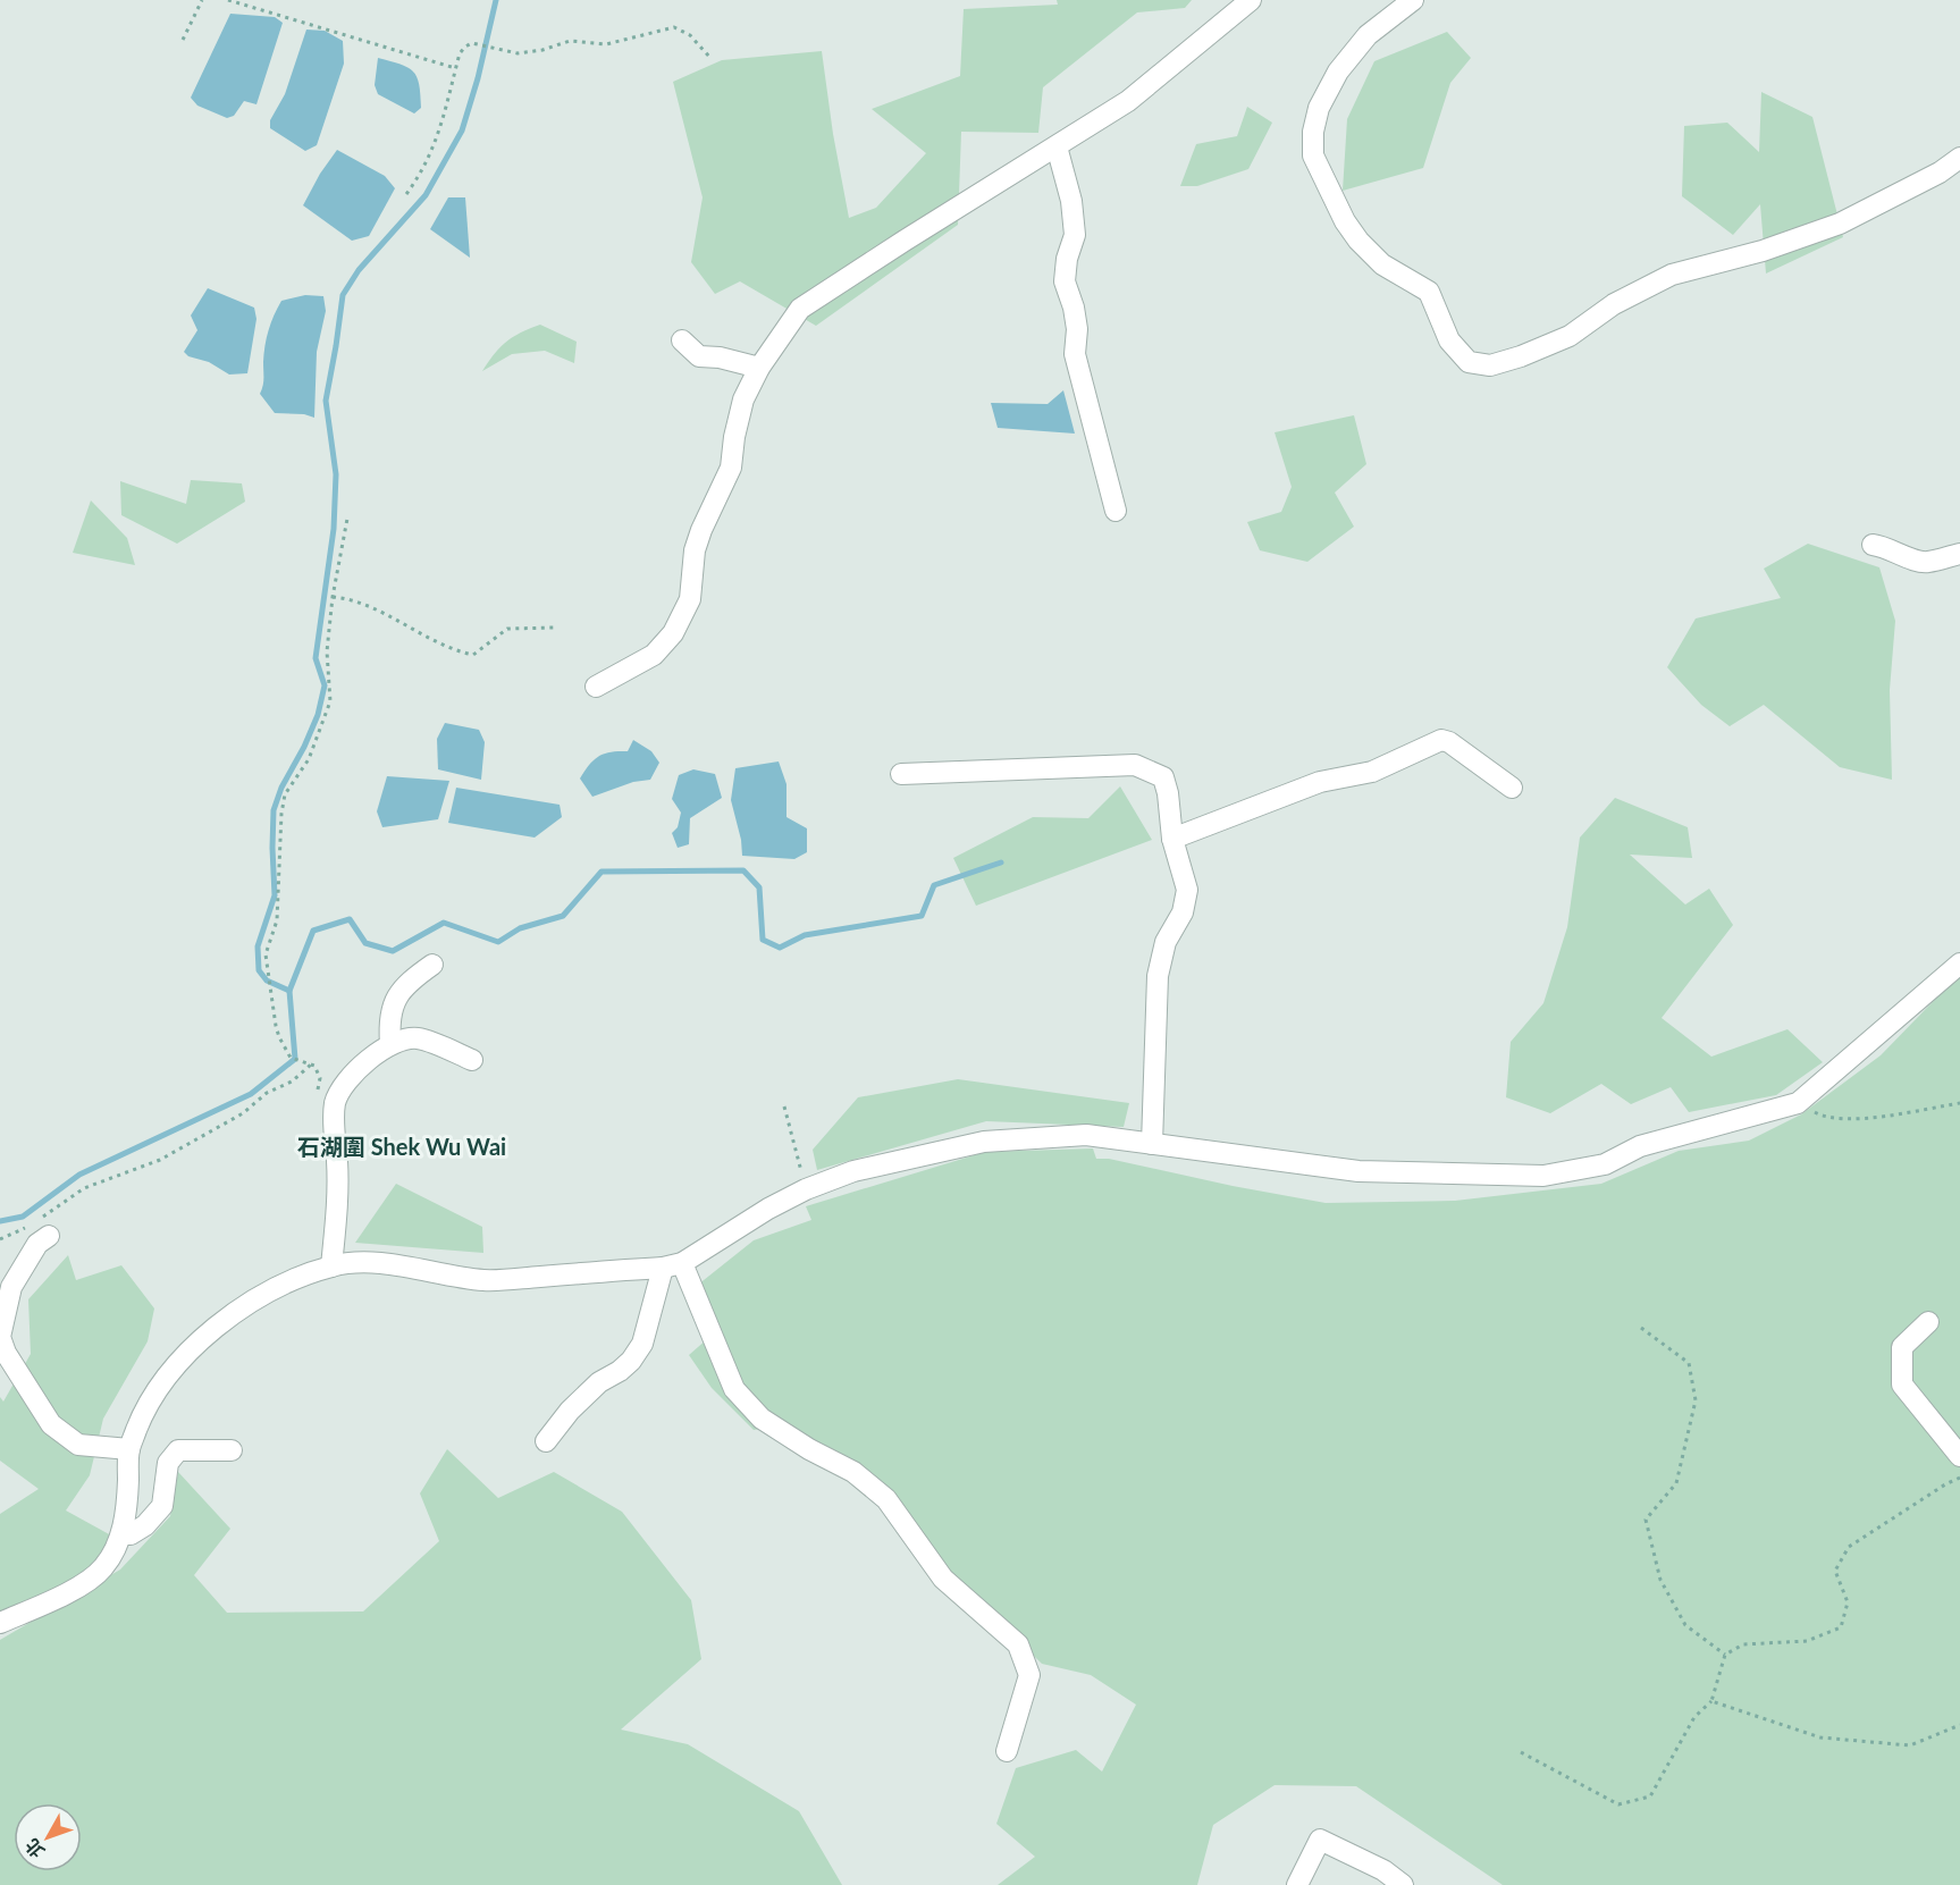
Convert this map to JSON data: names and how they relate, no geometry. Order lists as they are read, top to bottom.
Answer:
{
  "districts": ["石湖圍 Shek Wu Wai"],
  "north": "bottom left"
}
